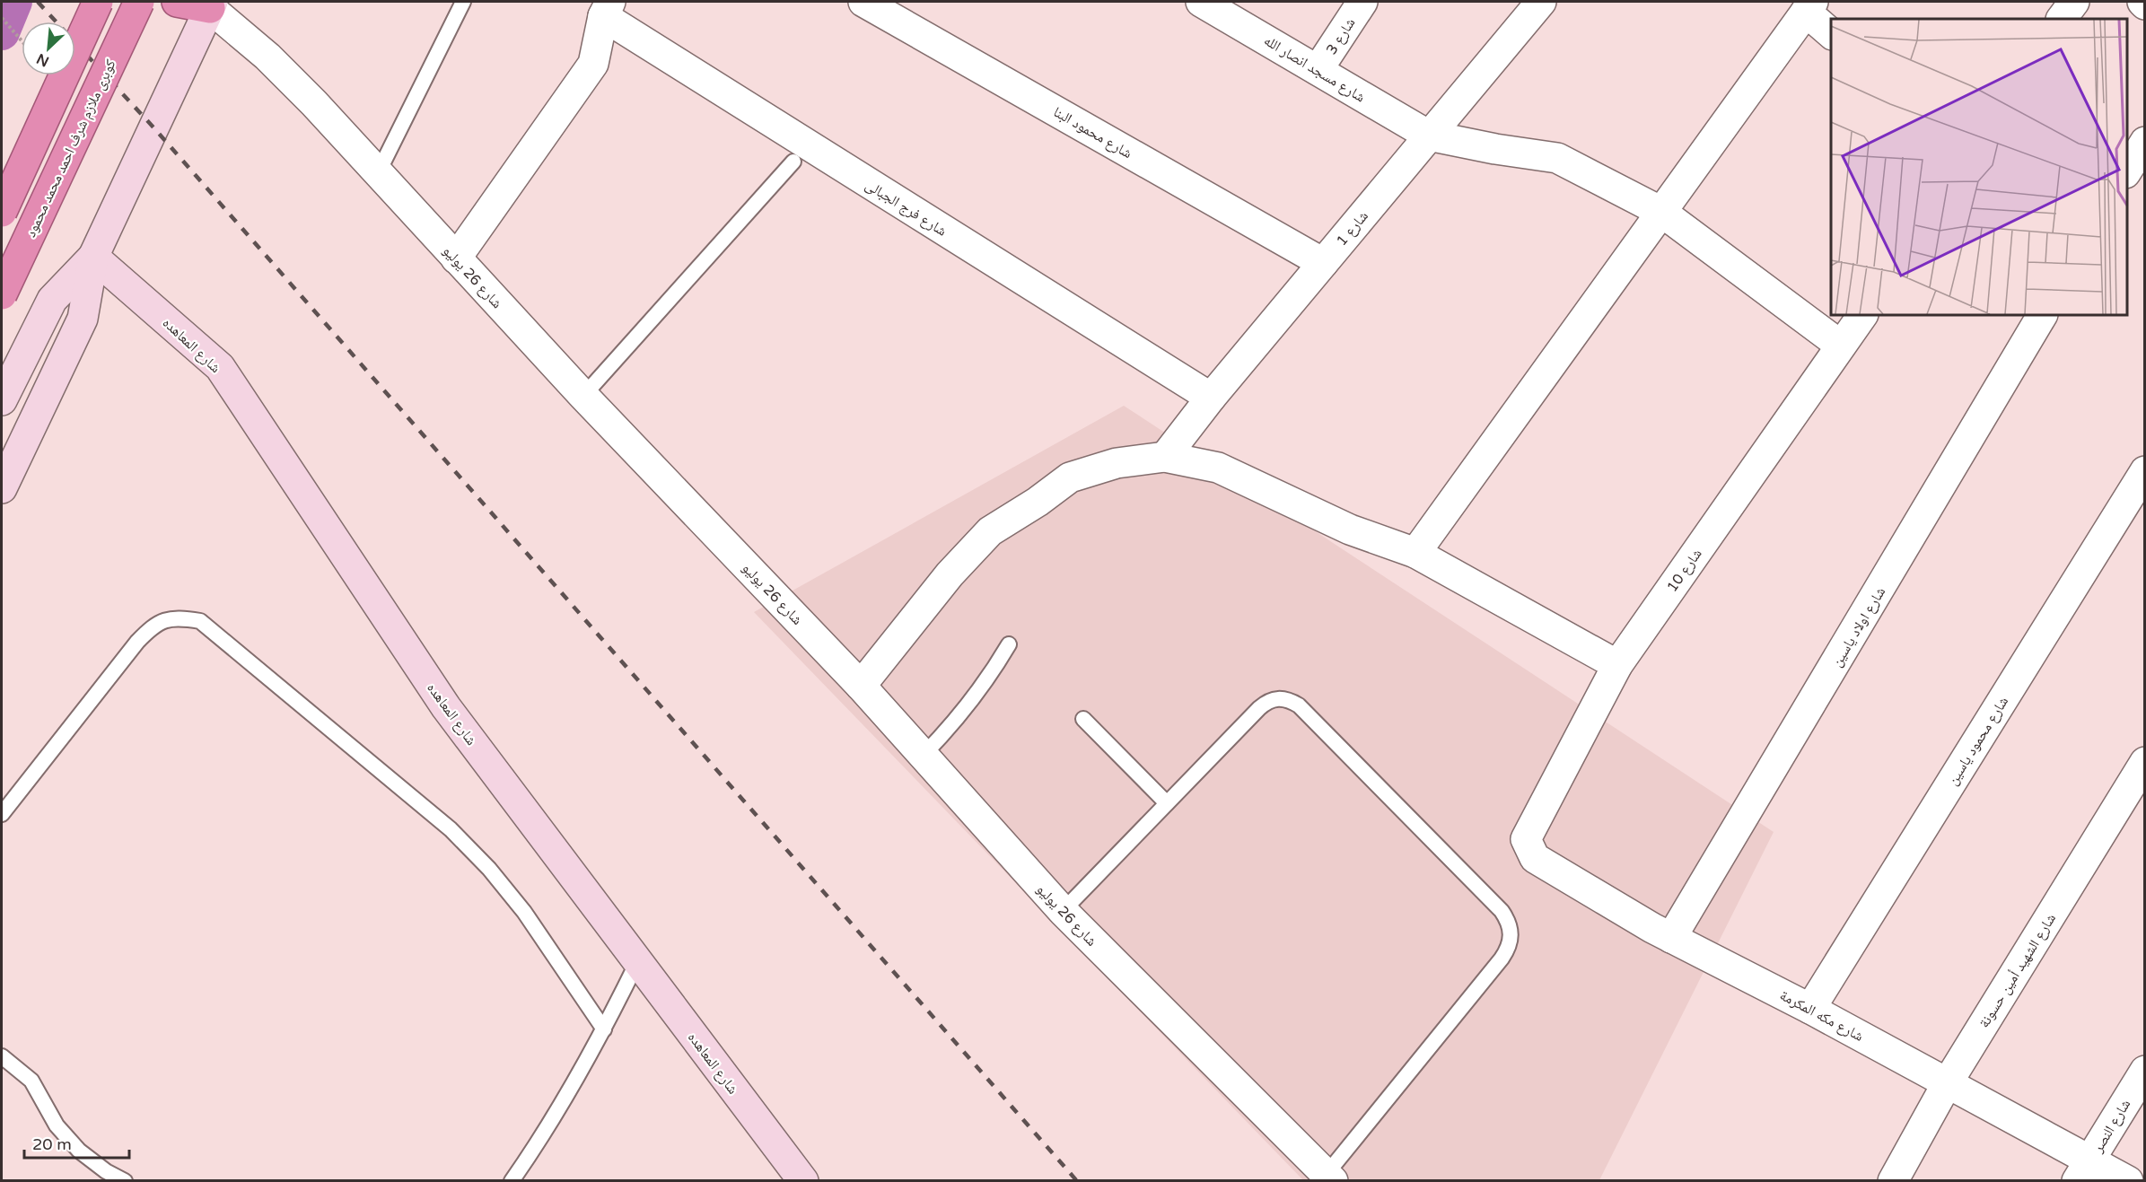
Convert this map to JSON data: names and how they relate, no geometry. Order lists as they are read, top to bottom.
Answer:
{
  "streets": {
    "highway": ["كوبرى ملازم شرف احمد محمد محمود"],
    "main road": ["شارع المعاهده"],
    "street": [
      "شارع 3",
      "شارع مسجد انصار الله",
      "شارع محمود البنا",
      "شارع فرج الجبالى",
      "شارع 1",
      "شارع 26 يوليو",
      "شارع 10",
      "شارع اولاد ياسين",
      "شارع محمود ياسين",
      "شارع الشهيد أمين حسونة",
      "شارع مكه المكرمة",
      "شارع النصر"
    ]
  },
  "crossings": [
    ["شارع 3", "شارع مسجد انصار الله"],
    ["شارع مسجد انصار الله", "شارع 1"],
    ["شارع مسجد انصار الله", "شارع 10"],
    ["شارع محمود البنا", "شارع 1"],
    ["شارع فرج الجبالى", "شارع 1"],
    ["شارع 10", "شارع مكه المكرمة"],
    ["شارع اولاد ياسين", "شارع مكه المكرمة"],
    ["شارع محمود ياسين", "شارع مكه المكرمة"],
    ["شارع الشهيد أمين حسونة", "شارع مكه المكرمة"],
    ["شارع مكه المكرمة", "شارع النصر"]
  ],
  "scale_bar": "20 m",
  "north": "bottom left"
}
